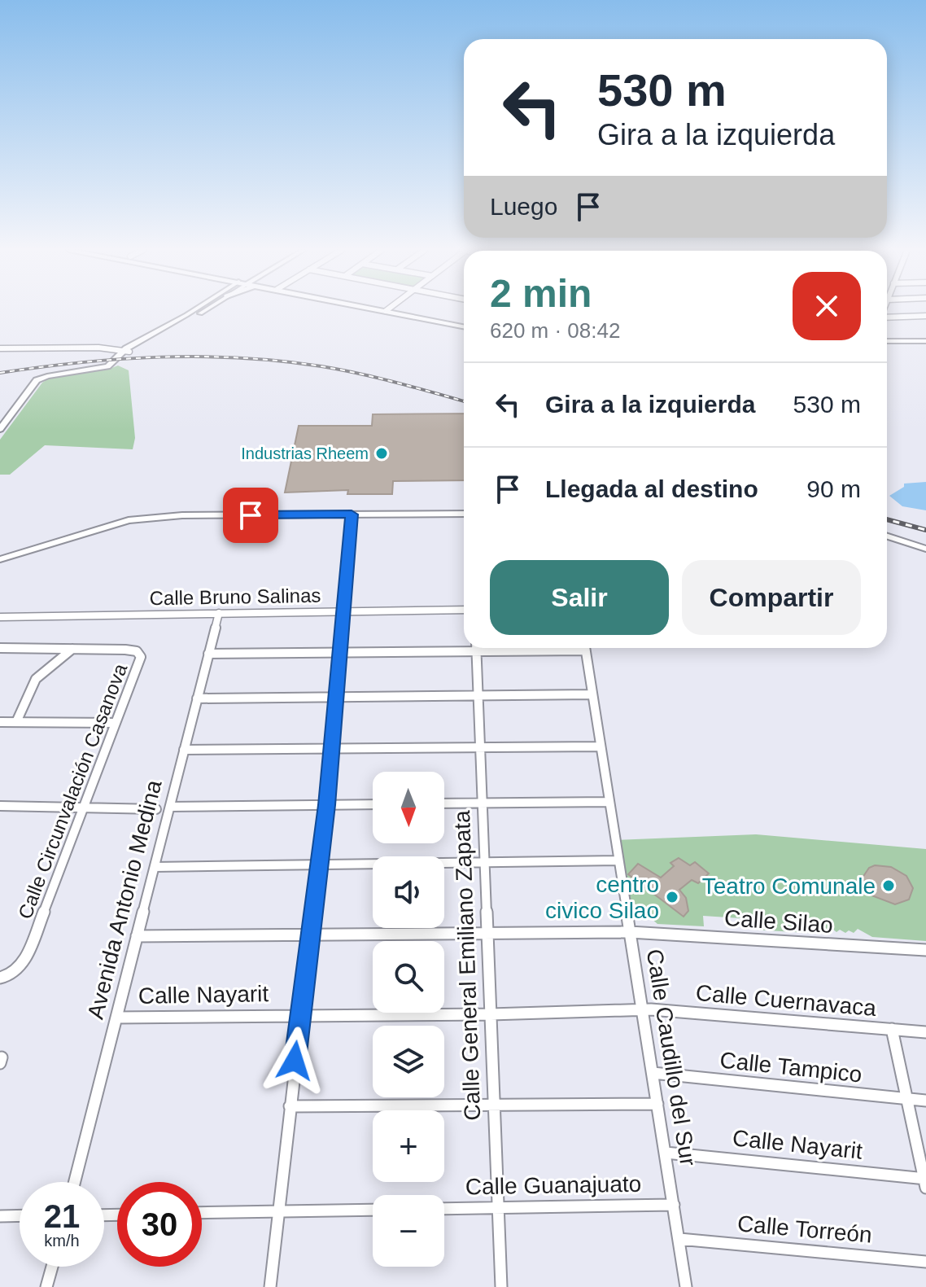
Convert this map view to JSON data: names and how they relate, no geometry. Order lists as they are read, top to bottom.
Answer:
{
  "streets": {
    "street": [
      "Calle Bruno Salinas",
      "Calle Circunvalación Casanova",
      "Avenida Antonio Medina",
      "Calle Silao",
      "Calle General Emiliano Zapata",
      "Calle Nayarit",
      "Calle Cuernavaca",
      "Calle Caudillo del Sur",
      "Calle Tampico",
      "Calle Guanajuato",
      "Calle Torreón"
    ]
  },
  "crossings": [
    ["Calle Bruno Salinas", "Avenida Antonio Medina"],
    ["Avenida Antonio Medina", "Calle Silao"],
    ["Avenida Antonio Medina", "Calle Nayarit"],
    ["Calle Silao", "Calle General Emiliano Zapata"],
    ["Calle Silao", "Calle Caudillo del Sur"],
    ["Calle General Emiliano Zapata", "Calle Nayarit"],
    ["Calle General Emiliano Zapata", "Calle Guanajuato"],
    ["Calle Nayarit", "Calle Cuernavaca"],
    ["Calle Nayarit", "Calle Caudillo del Sur"],
    ["Calle Cuernavaca", "Calle Caudillo del Sur"],
    ["Calle Caudillo del Sur", "Calle Tampico"],
    ["Calle Caudillo del Sur", "Calle Guanajuato"],
    ["Calle Caudillo del Sur", "Calle Torreón"]
  ],
  "places": ["Industrias Rheem", "Teatro Comunale", "centro civico Silao"],
  "north": "bottom",
  "page": {
    "turn": ["530 m", "Gira a la izquierda"],
    "then": "Luego",
    "heading": ["2 min", "620 m · 08:42"],
    "list": [
      {
        "name": "Gira a la izquierda",
        "value": "530 m"
      },
      {
        "name": "Llegada al destino",
        "value": "90 m"
      }
    ],
    "buttons": ["Salir", "Compartir"],
    "map_buttons": ["+", "−"],
    "speed": "21 km/h",
    "limit": "30"
  }
}
